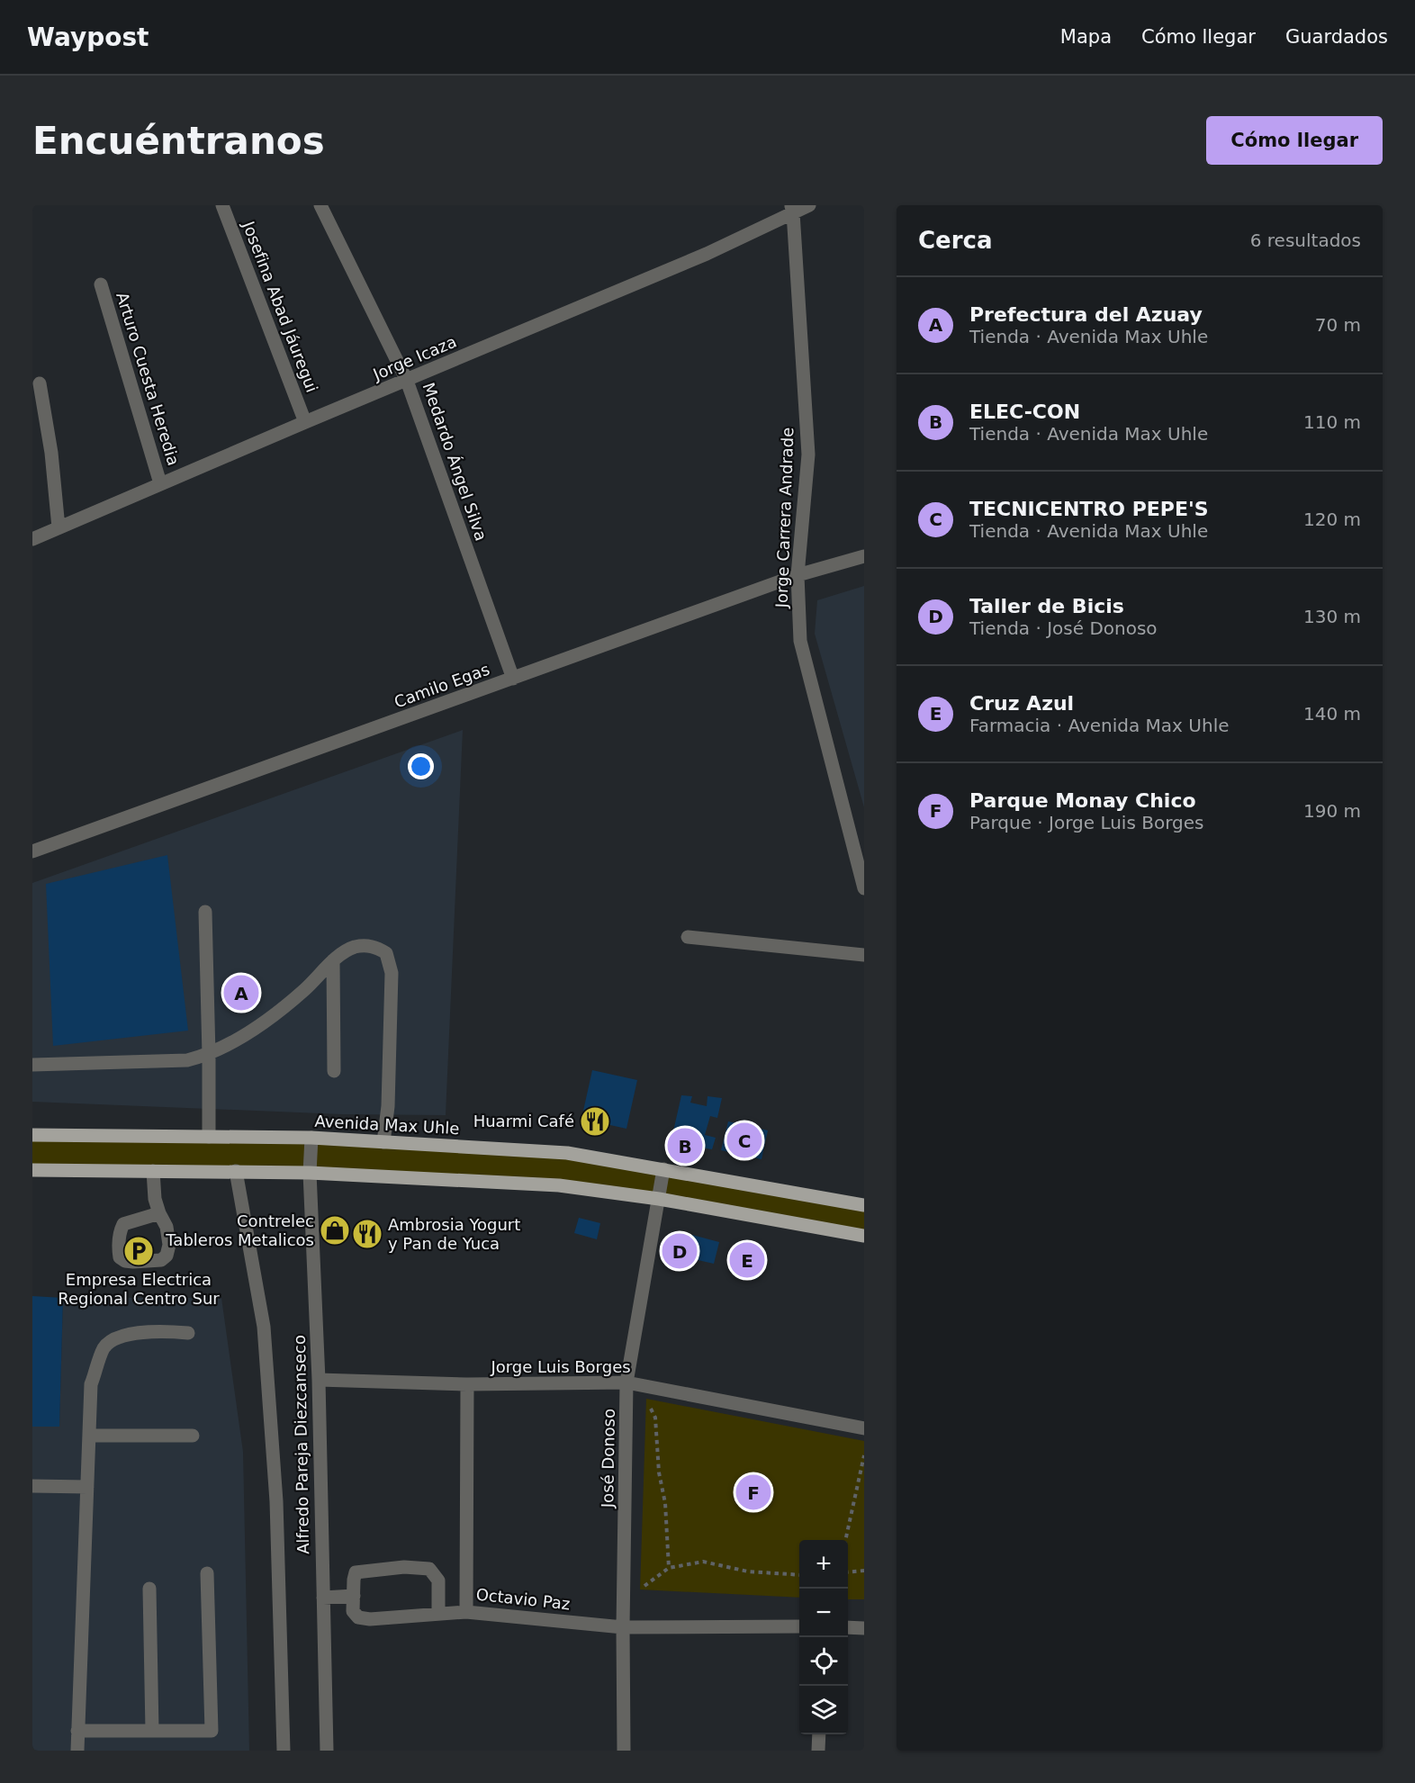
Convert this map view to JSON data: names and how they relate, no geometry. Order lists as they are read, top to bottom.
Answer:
{
  "streets": {
    "main road": ["Avenida Max Uhle"],
    "street": [
      "Josefina Abad Jáuregui",
      "Jorge Icaza",
      "Arturo Cuesta Heredia",
      "Medardo Ángel Silva",
      "Jorge Carrera Andrade",
      "Camilo Egas",
      "Jorge Luis Borges",
      "Alfredo Pareja Diezcanseco",
      "José Donoso",
      "Octavio Paz"
    ]
  },
  "crossings": [
    ["Josefina Abad Jáuregui", "Jorge Icaza"],
    ["Jorge Icaza", "Arturo Cuesta Heredia"],
    ["Jorge Icaza", "Medardo Ángel Silva"],
    ["Jorge Icaza", "Jorge Carrera Andrade"],
    ["Medardo Ángel Silva", "Camilo Egas"],
    ["Jorge Carrera Andrade", "Camilo Egas"],
    ["Avenida Max Uhle", "Alfredo Pareja Diezcanseco"],
    ["Avenida Max Uhle", "José Donoso"],
    ["Jorge Luis Borges", "Alfredo Pareja Diezcanseco"],
    ["Jorge Luis Borges", "José Donoso"],
    ["Jorge Luis Borges", "Octavio Paz"],
    ["José Donoso", "Octavio Paz"]
  ],
  "places": {
    "restaurant": ["Huarmi Café", "Ambrosia Yogurt y Pan de Yuca"],
    "shop": ["Contrelec Tableros Metalicos"],
    "parking": ["Empresa Electrica Regional Centro Sur"]
  },
  "page": {
    "header": "Waypost",
    "nav": ["Mapa", "Cómo llegar", "Guardados"],
    "buttons": "Cómo llegar",
    "title": "Encuéntranos",
    "heading": ["Cerca", "6 resultados"],
    "list": [
      {
        "mark": "A",
        "name": "Prefectura del Azuay",
        "note": "Tienda · Avenida Max Uhle",
        "value": "70 m"
      },
      {
        "mark": "B",
        "name": "ELEC-CON",
        "note": "Tienda · Avenida Max Uhle",
        "value": "110 m"
      },
      {
        "mark": "C",
        "name": "TECNICENTRO PEPE'S",
        "note": "Tienda · Avenida Max Uhle",
        "value": "120 m"
      },
      {
        "mark": "D",
        "name": "Taller de Bicis",
        "note": "Tienda · José Donoso",
        "value": "130 m"
      },
      {
        "mark": "E",
        "name": "Cruz Azul",
        "note": "Farmacia · Avenida Max Uhle",
        "value": "140 m"
      },
      {
        "mark": "F",
        "name": "Parque Monay Chico",
        "note": "Parque · Jorge Luis Borges",
        "value": "190 m"
      }
    ],
    "pins": [
      "A",
      "C",
      "B",
      "D",
      "E",
      "F"
    ],
    "map_buttons": ["+", "−"]
  }
}
